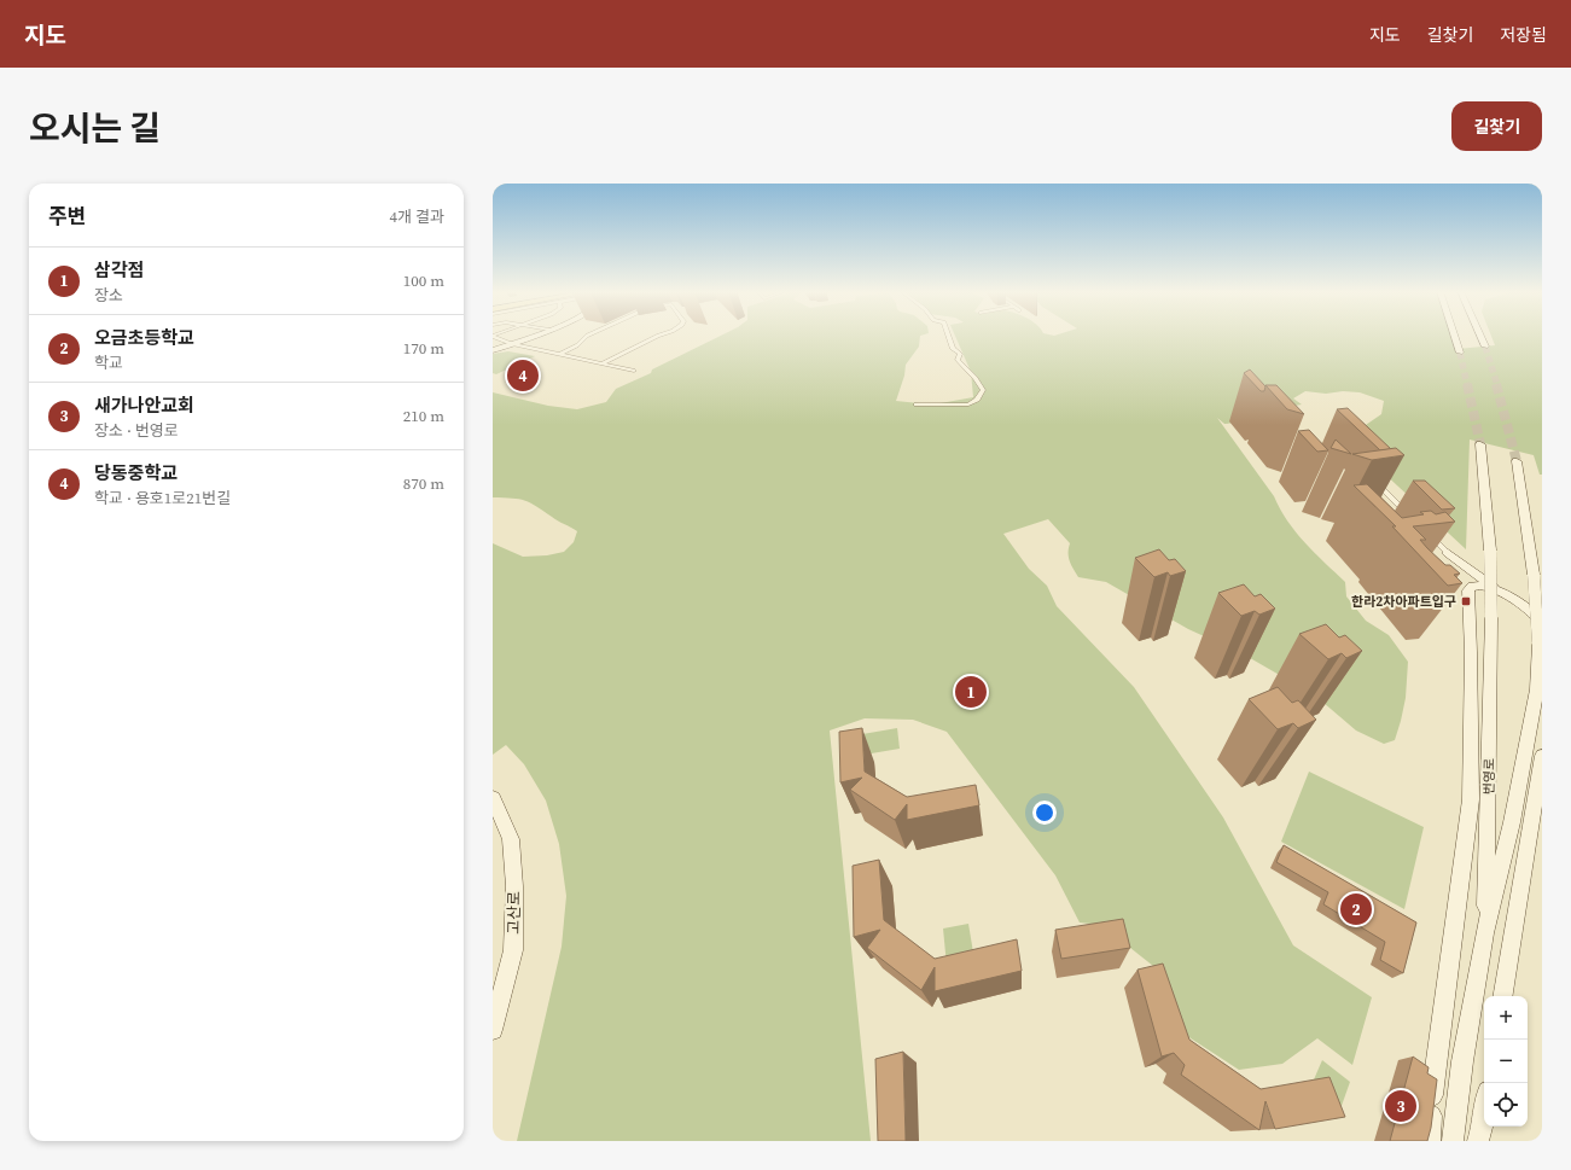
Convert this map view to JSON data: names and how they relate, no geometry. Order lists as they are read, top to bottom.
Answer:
{
  "streets": {
    "street": ["번영로", "고산로"]
  },
  "places": {
    "transit": ["한라2차아파트입구"]
  },
  "page": {
    "header": "지도",
    "nav": ["지도", "길찾기", "저장됨"],
    "title": "오시는 길",
    "buttons": "길찾기",
    "heading": ["주변", "4개 결과"],
    "list": [
      {
        "mark": "1",
        "name": "삼각점",
        "note": "장소",
        "value": "100 m"
      },
      {
        "mark": "2",
        "name": "오금초등학교",
        "note": "학교",
        "value": "170 m"
      },
      {
        "mark": "3",
        "name": "새가나안교회",
        "note": "장소 · 번영로",
        "value": "210 m"
      },
      {
        "mark": "4",
        "name": "당동중학교",
        "note": "학교 · 용호1로21번길",
        "value": "870 m"
      }
    ],
    "pins": [
      "4",
      "1",
      "2",
      "3"
    ],
    "map_buttons": ["+", "−"]
  }
}
